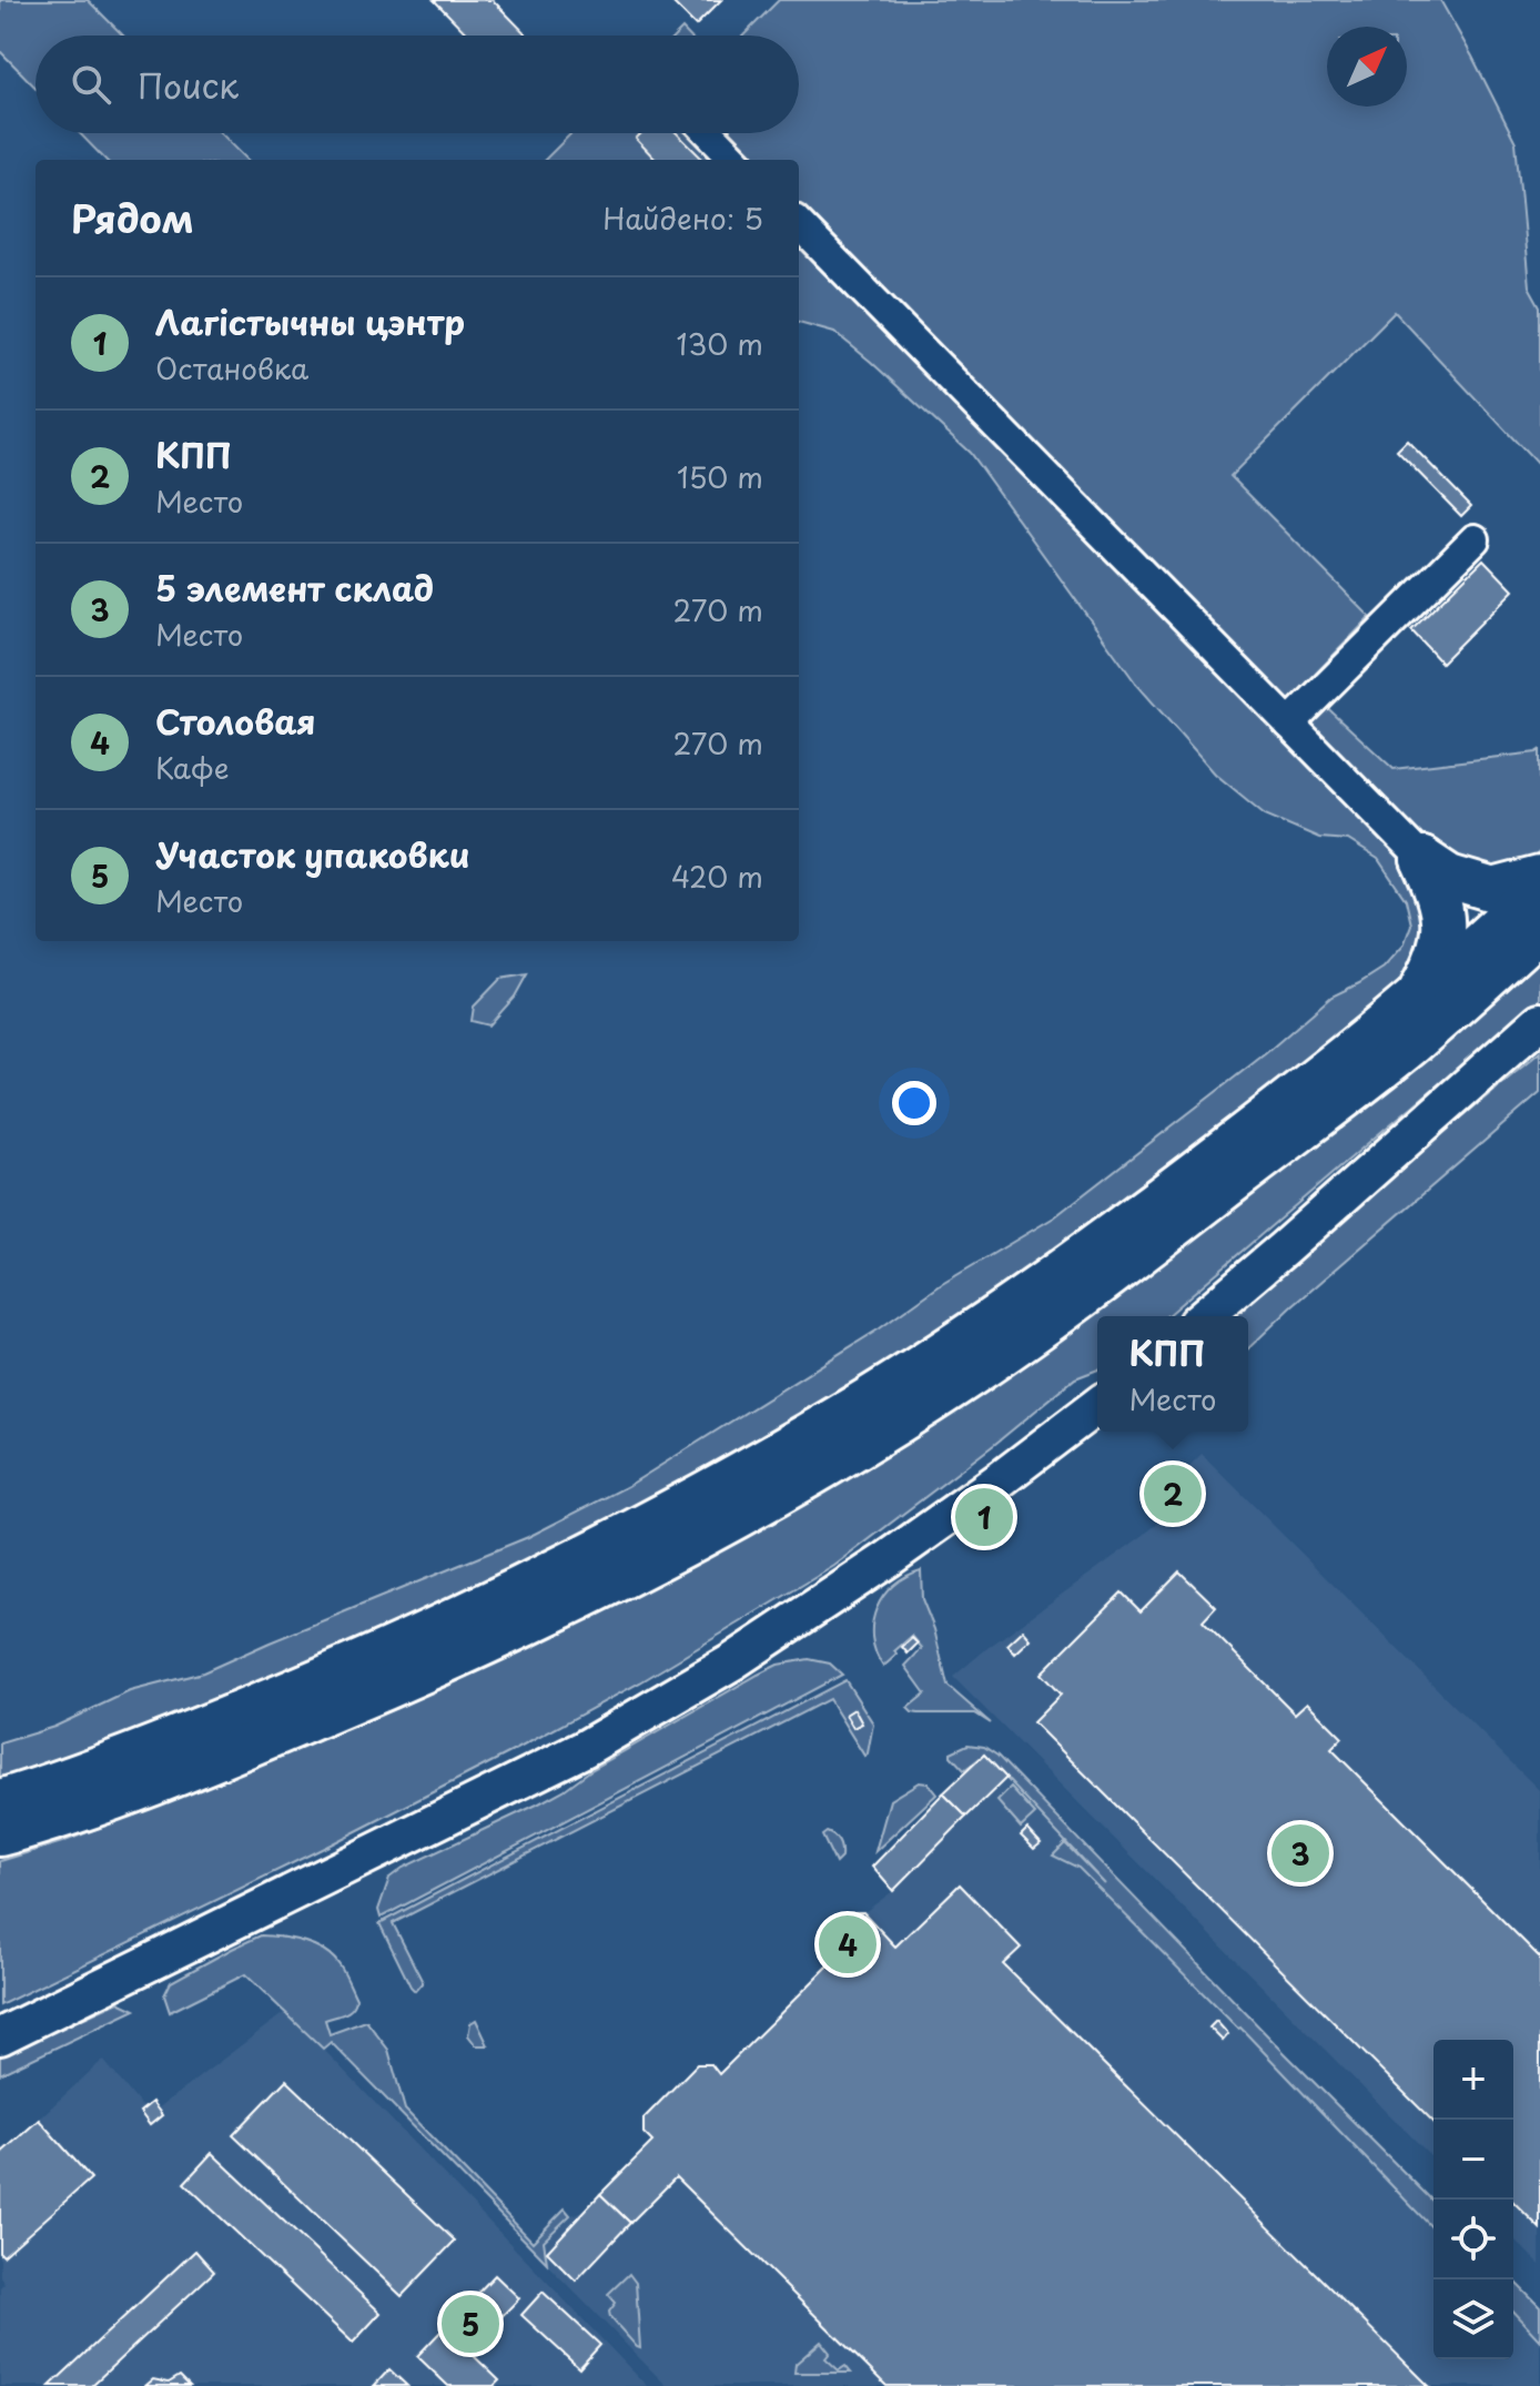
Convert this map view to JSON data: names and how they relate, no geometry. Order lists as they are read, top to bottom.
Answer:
{
  "north": "top right",
  "page": {
    "search": "Поиск",
    "heading": ["Рядом", "Найдено: 5"],
    "list": [
      {
        "mark": "1",
        "name": "Лагістычны цэнтр",
        "note": "Остановка",
        "value": "130 m"
      },
      {
        "mark": "2",
        "name": "КПП",
        "note": "Место",
        "value": "150 m"
      },
      {
        "mark": "3",
        "name": "5 элемент склад",
        "note": "Место",
        "value": "270 m"
      },
      {
        "mark": "4",
        "name": "Столовая",
        "note": "Кафе",
        "value": "270 m"
      },
      {
        "mark": "5",
        "name": "Участок упаковки",
        "note": "Место",
        "value": "420 m"
      }
    ],
    "popup": ["КПП", "Место"],
    "pins": [
      "2",
      "1",
      "3",
      "4",
      "5"
    ],
    "map_buttons": ["+", "−"]
  }
}
